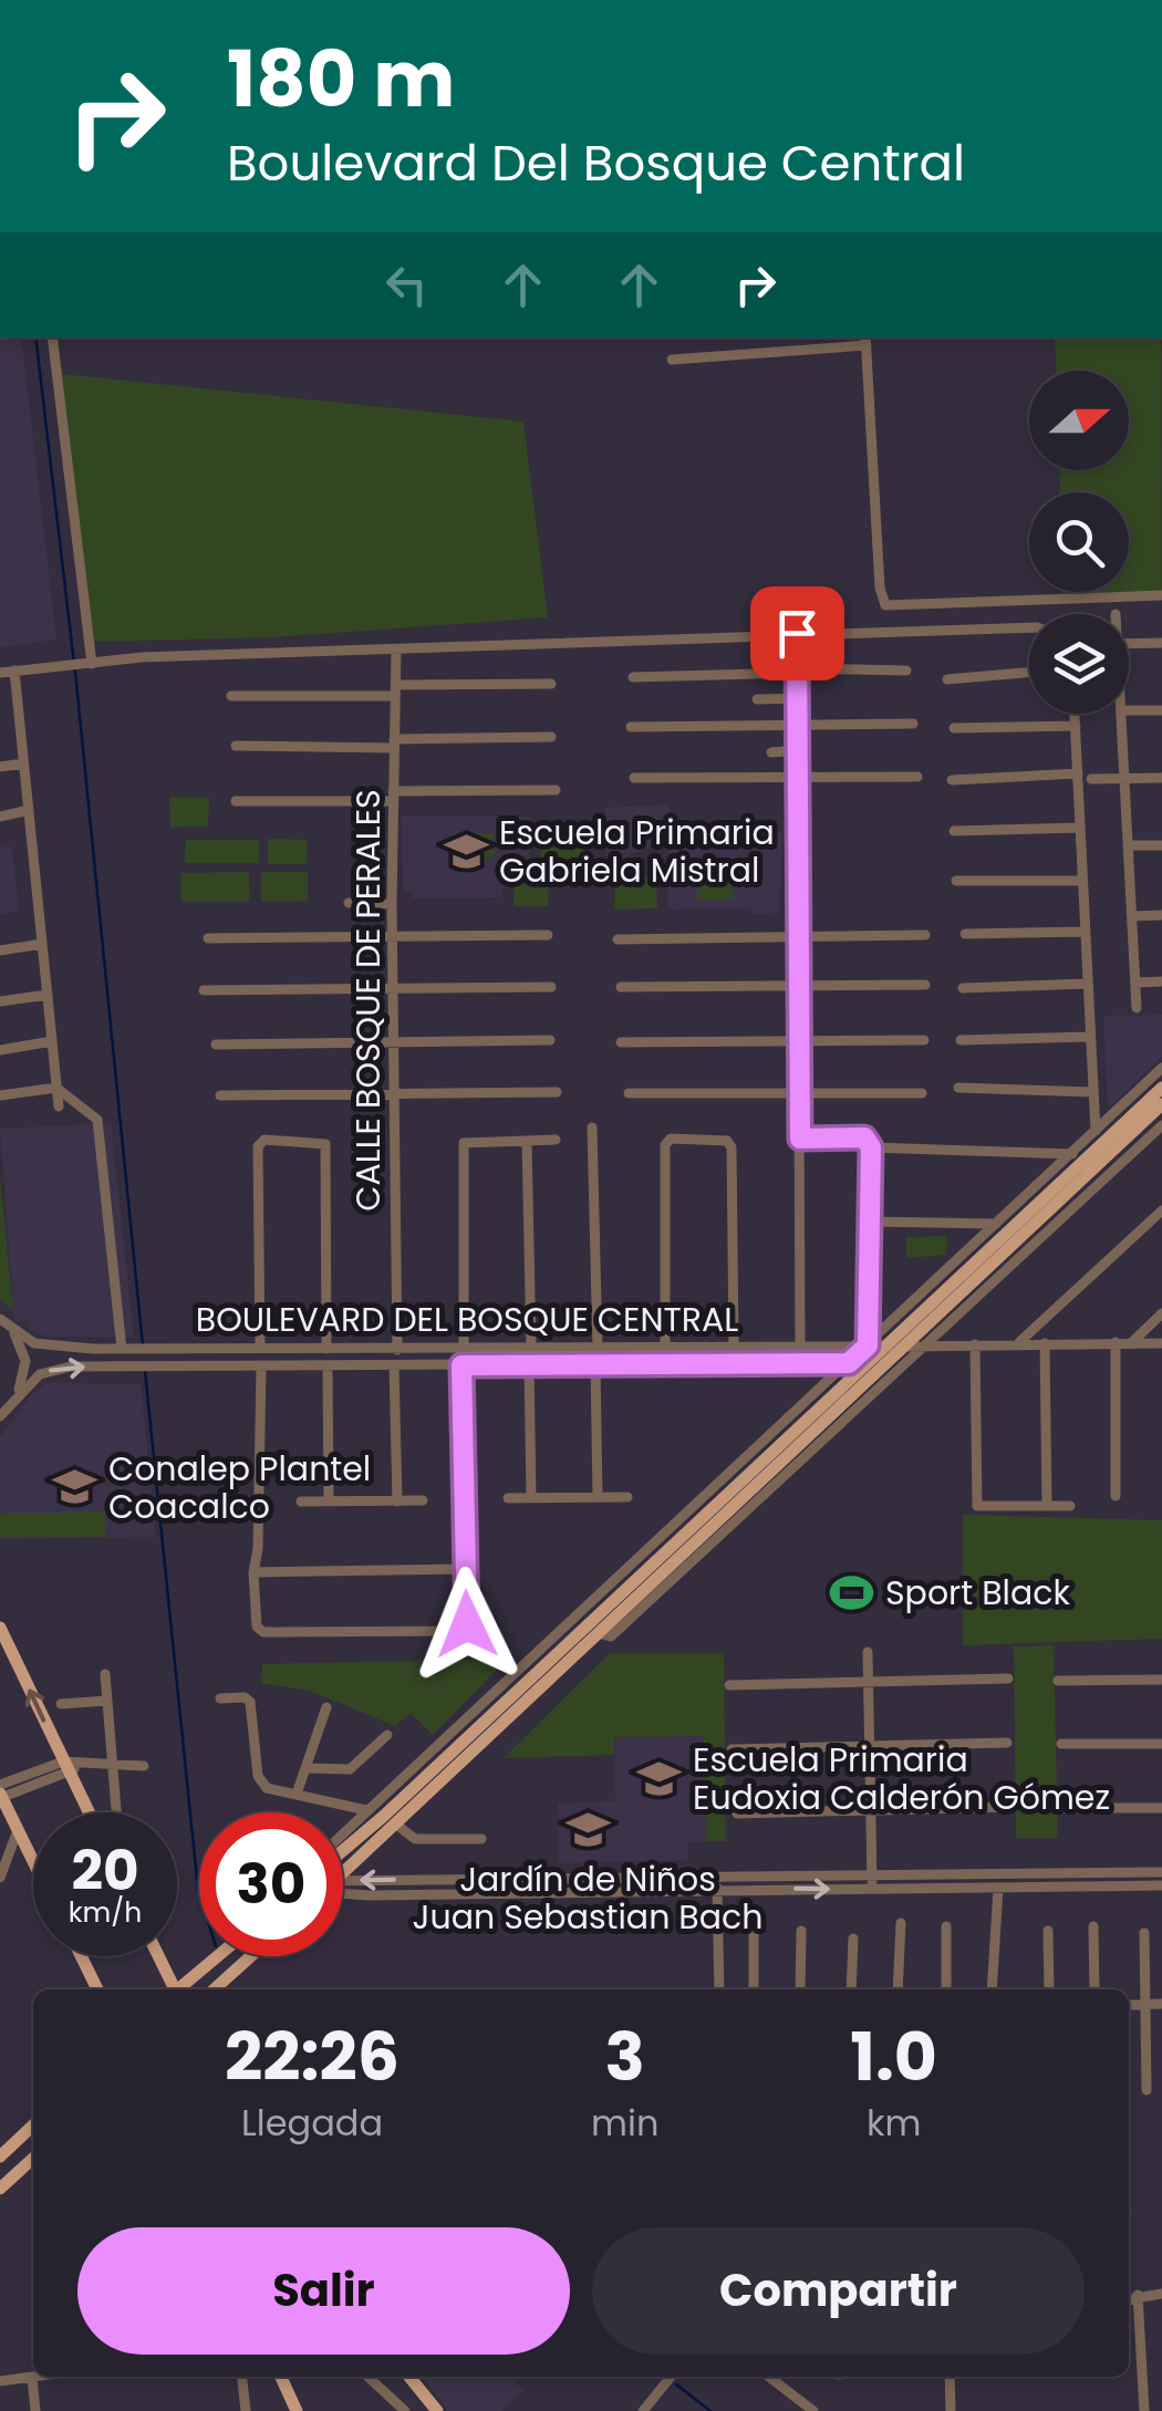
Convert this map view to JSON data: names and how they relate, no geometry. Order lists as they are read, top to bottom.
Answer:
{
  "streets": {
    "street": ["CALLE BOSQUE DE PERALES", "BOULEVARD DEL BOSQUE CENTRAL"]
  },
  "crossings": [
    ["CALLE BOSQUE DE PERALES", "BOULEVARD DEL BOSQUE CENTRAL"]
  ],
  "places": {
    "school or university": [
      "Escuela Primaria Gabriela Mistral",
      "Conalep Plantel Coacalco",
      "Escuela Primaria Eudoxia Calderón Gómez",
      "Jardín de Niños Juan Sebastian Bach"
    ],
    "sports": ["Sport Black"]
  },
  "north": "right",
  "page": {
    "turn": ["180 m", "Boulevard Del Bosque Central"],
    "speed": "20 km/h",
    "limit": "30",
    "eta": [
      "22:26",
      "Llegada",
      "3",
      "min",
      "1.0",
      "km"
    ],
    "buttons": ["Salir", "Compartir"]
  }
}
